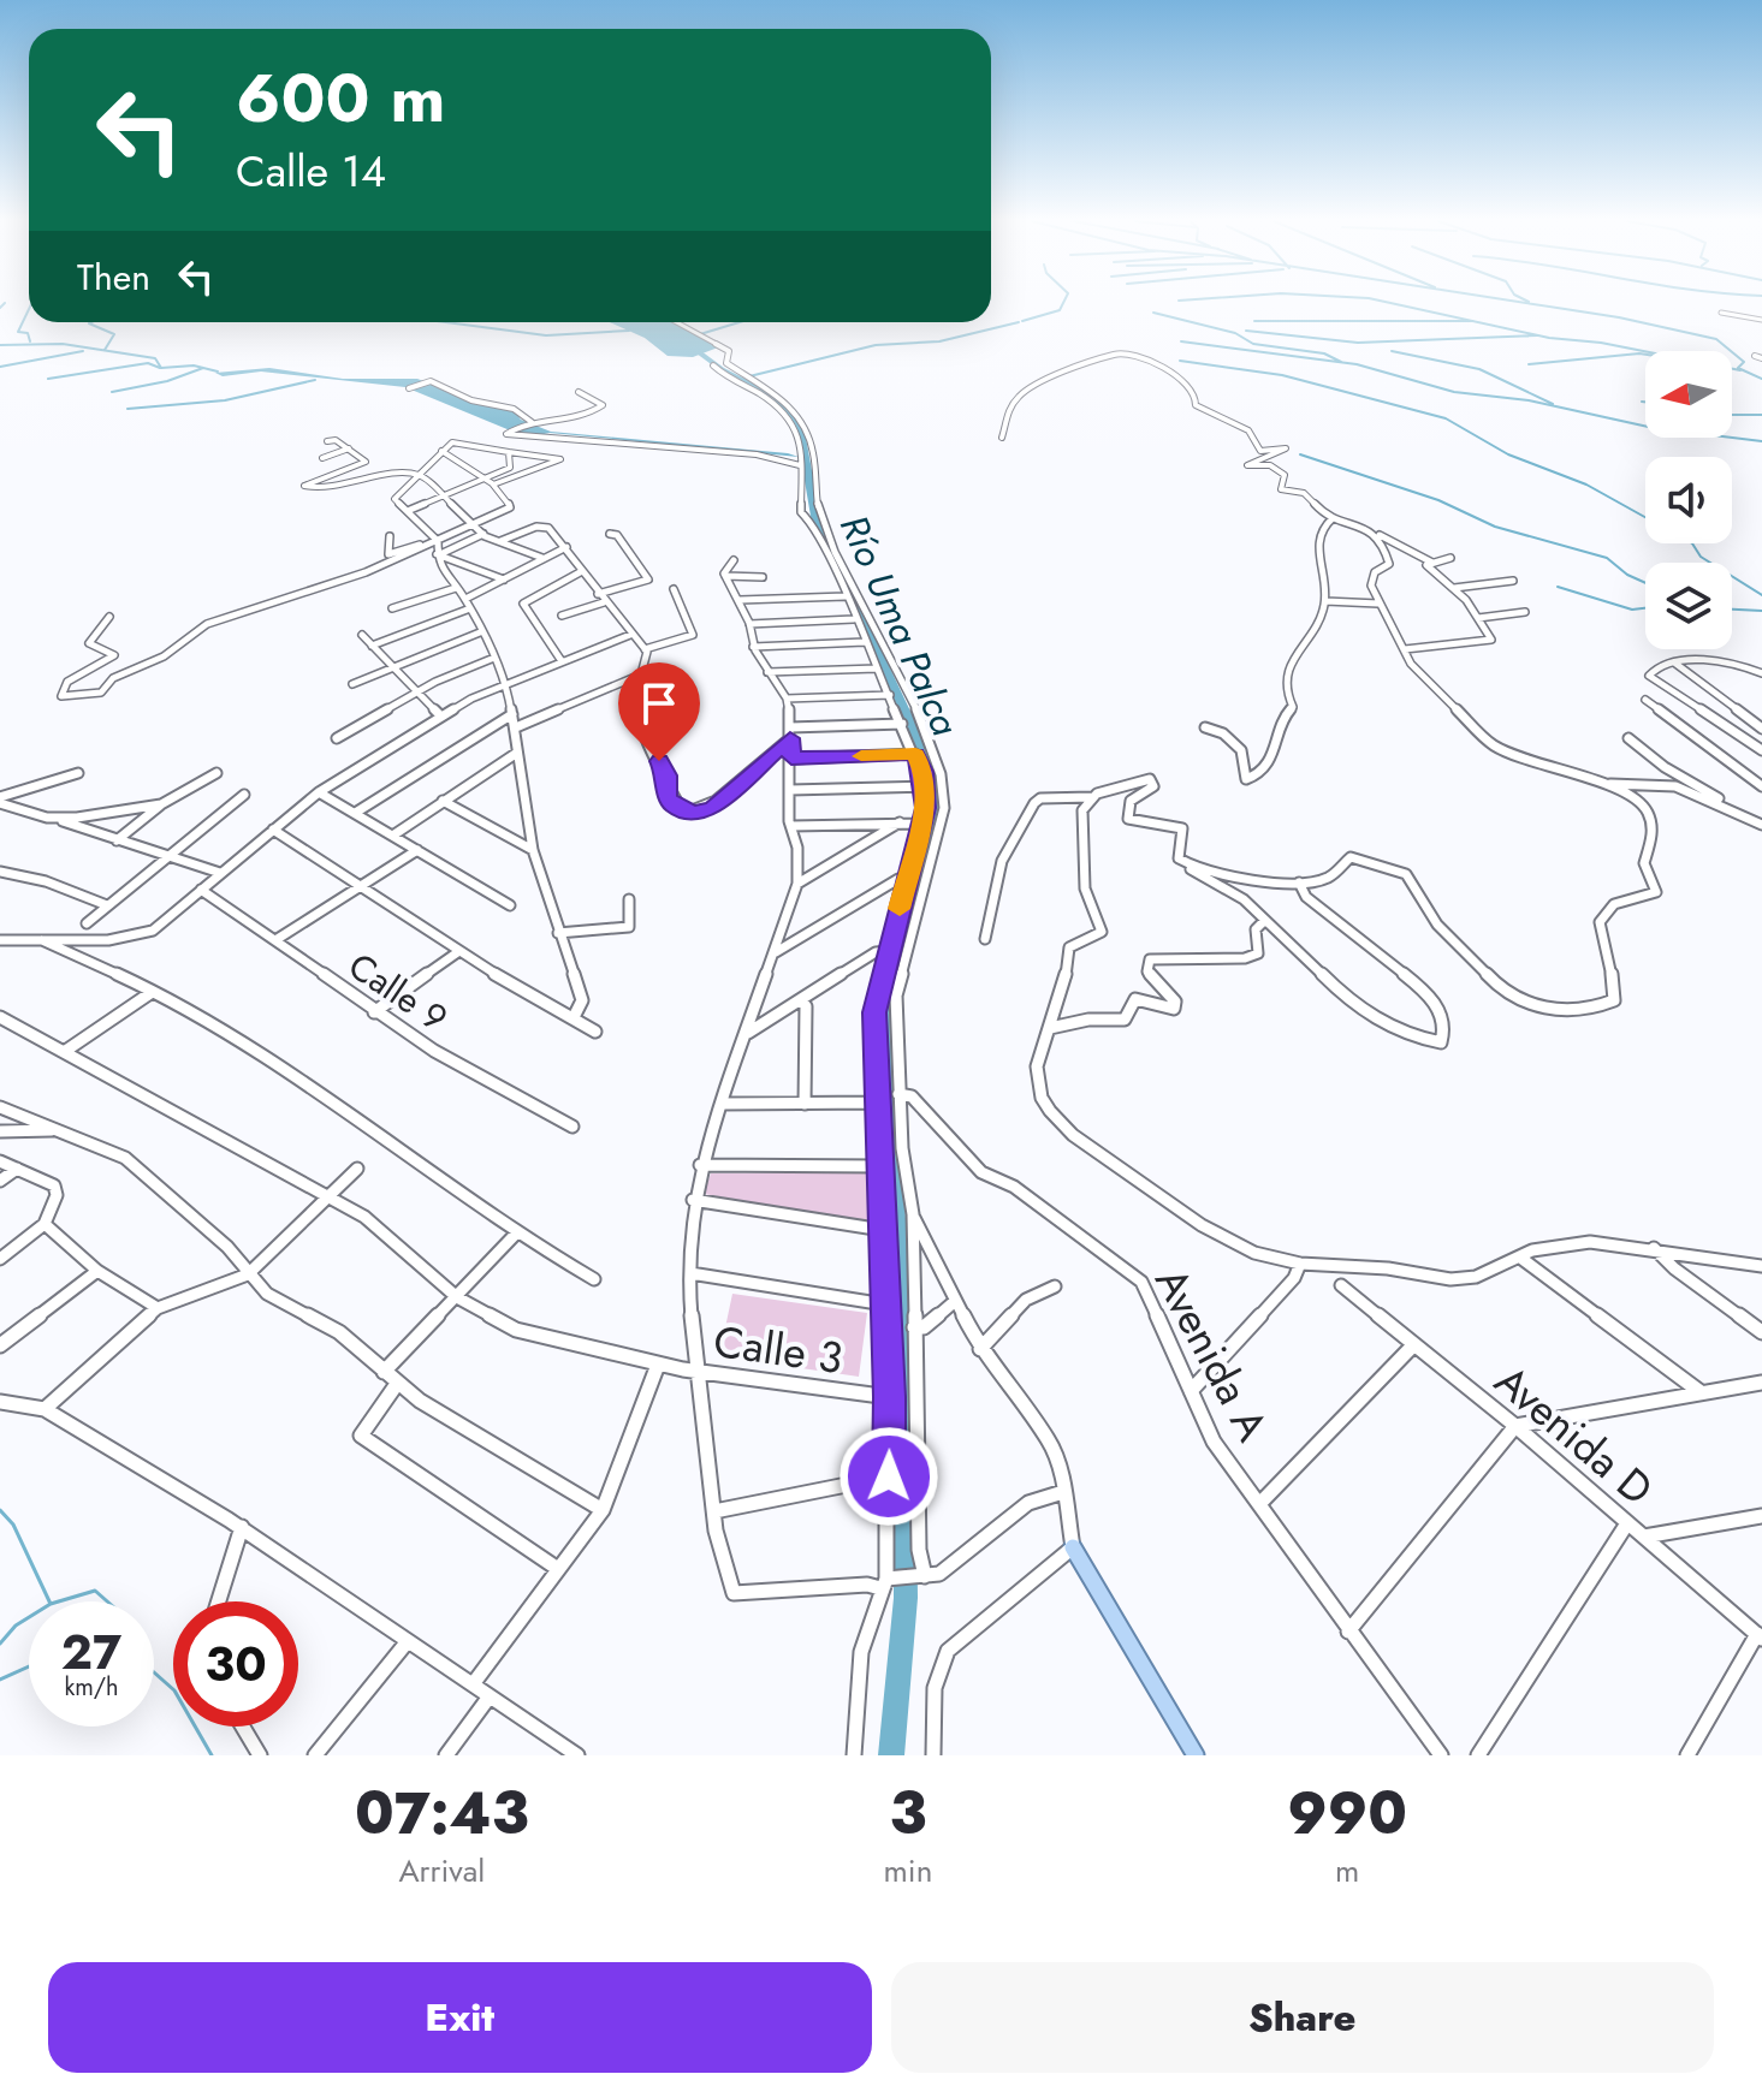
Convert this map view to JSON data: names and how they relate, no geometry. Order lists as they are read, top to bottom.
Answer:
{
  "streets": {
    "street": [
      "Calle 9",
      "Calle 3",
      "Avenida A",
      "Avenida D"
    ]
  },
  "water": ["Río Uma Palca"],
  "north": "left",
  "page": {
    "turn": ["600 m", "Calle 14"],
    "then": "Then",
    "speed": "27 km/h",
    "limit": "30",
    "eta": [
      "07:43",
      "Arrival",
      "3",
      "min",
      "990",
      "m"
    ],
    "buttons": ["Exit", "Share"]
  }
}
